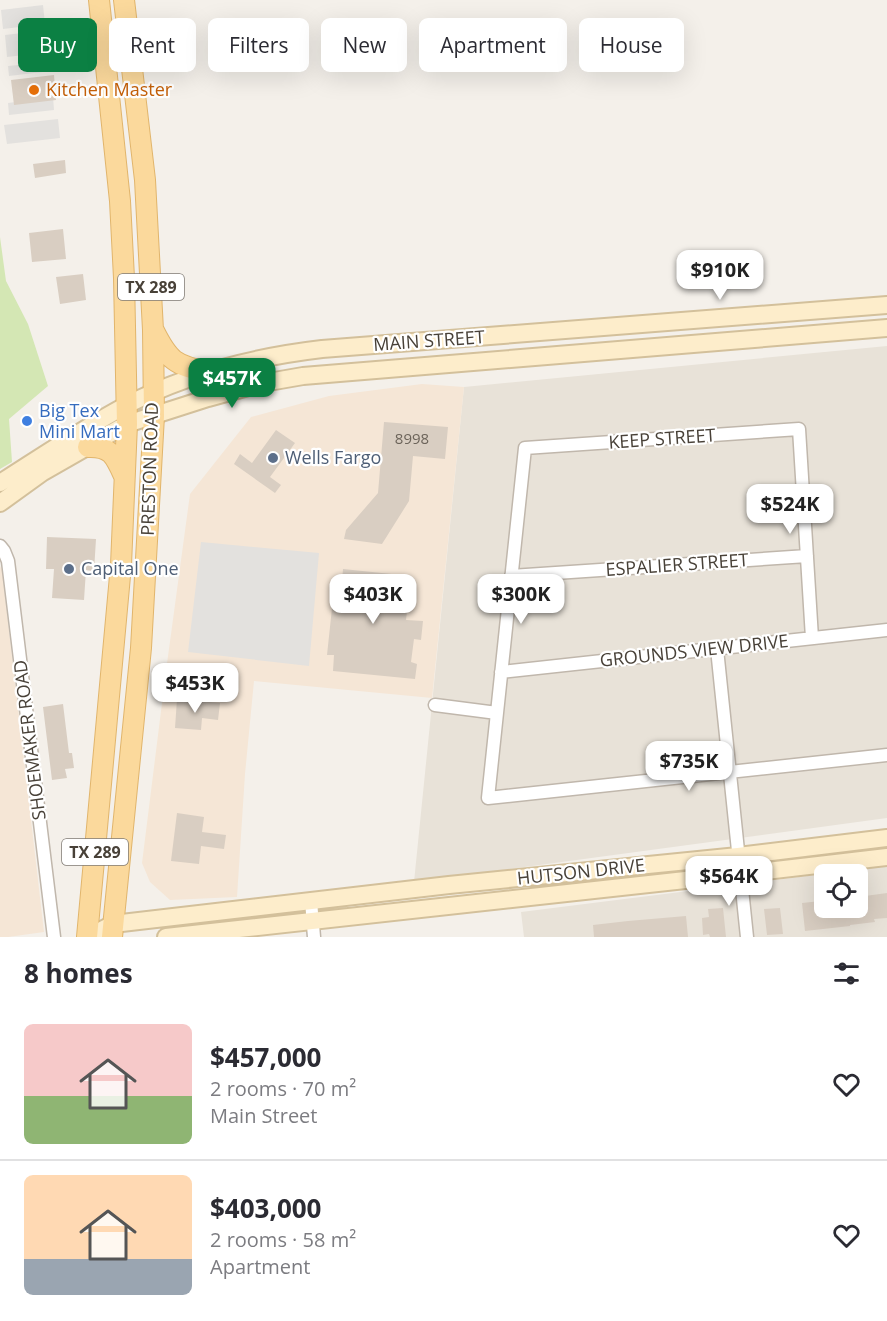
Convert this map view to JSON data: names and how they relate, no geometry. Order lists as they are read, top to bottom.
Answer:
{
  "streets": {
    "main road": [
      "TX 289",
      "MAIN STREET",
      "PRESTON ROAD",
      "HUTSON DRIVE"
    ],
    "street": [
      "KEEP STREET",
      "ESPALIER STREET",
      "GROUNDS VIEW DRIVE",
      "SHOEMAKER ROAD"
    ]
  },
  "crossings": [
    ["MAIN STREET", "PRESTON ROAD"],
    ["KEEP STREET", "ESPALIER STREET"],
    ["PRESTON ROAD", "HUTSON DRIVE"]
  ],
  "places": [
    "Kitchen Master",
    "Big Tex Mini Mart",
    "Wells Fargo",
    "Capital One"
  ],
  "house_numbers": ["8998"],
  "page": {
    "chip": [
      "Buy",
      "Rent",
      "Filters",
      "New",
      "Apartment",
      "House"
    ],
    "price": [
      "$910K",
      "$457K",
      "$524K",
      "$403K",
      "$300K",
      "$453K",
      "$735K",
      "$564K"
    ],
    "heading": "8 homes",
    "list": [
      {
        "name": "$457,000",
        "note": "2 rooms · 70 m² · Main Street"
      },
      {
        "name": "$403,000",
        "note": "2 rooms · 58 m² · Apartment"
      }
    ]
  }
}
